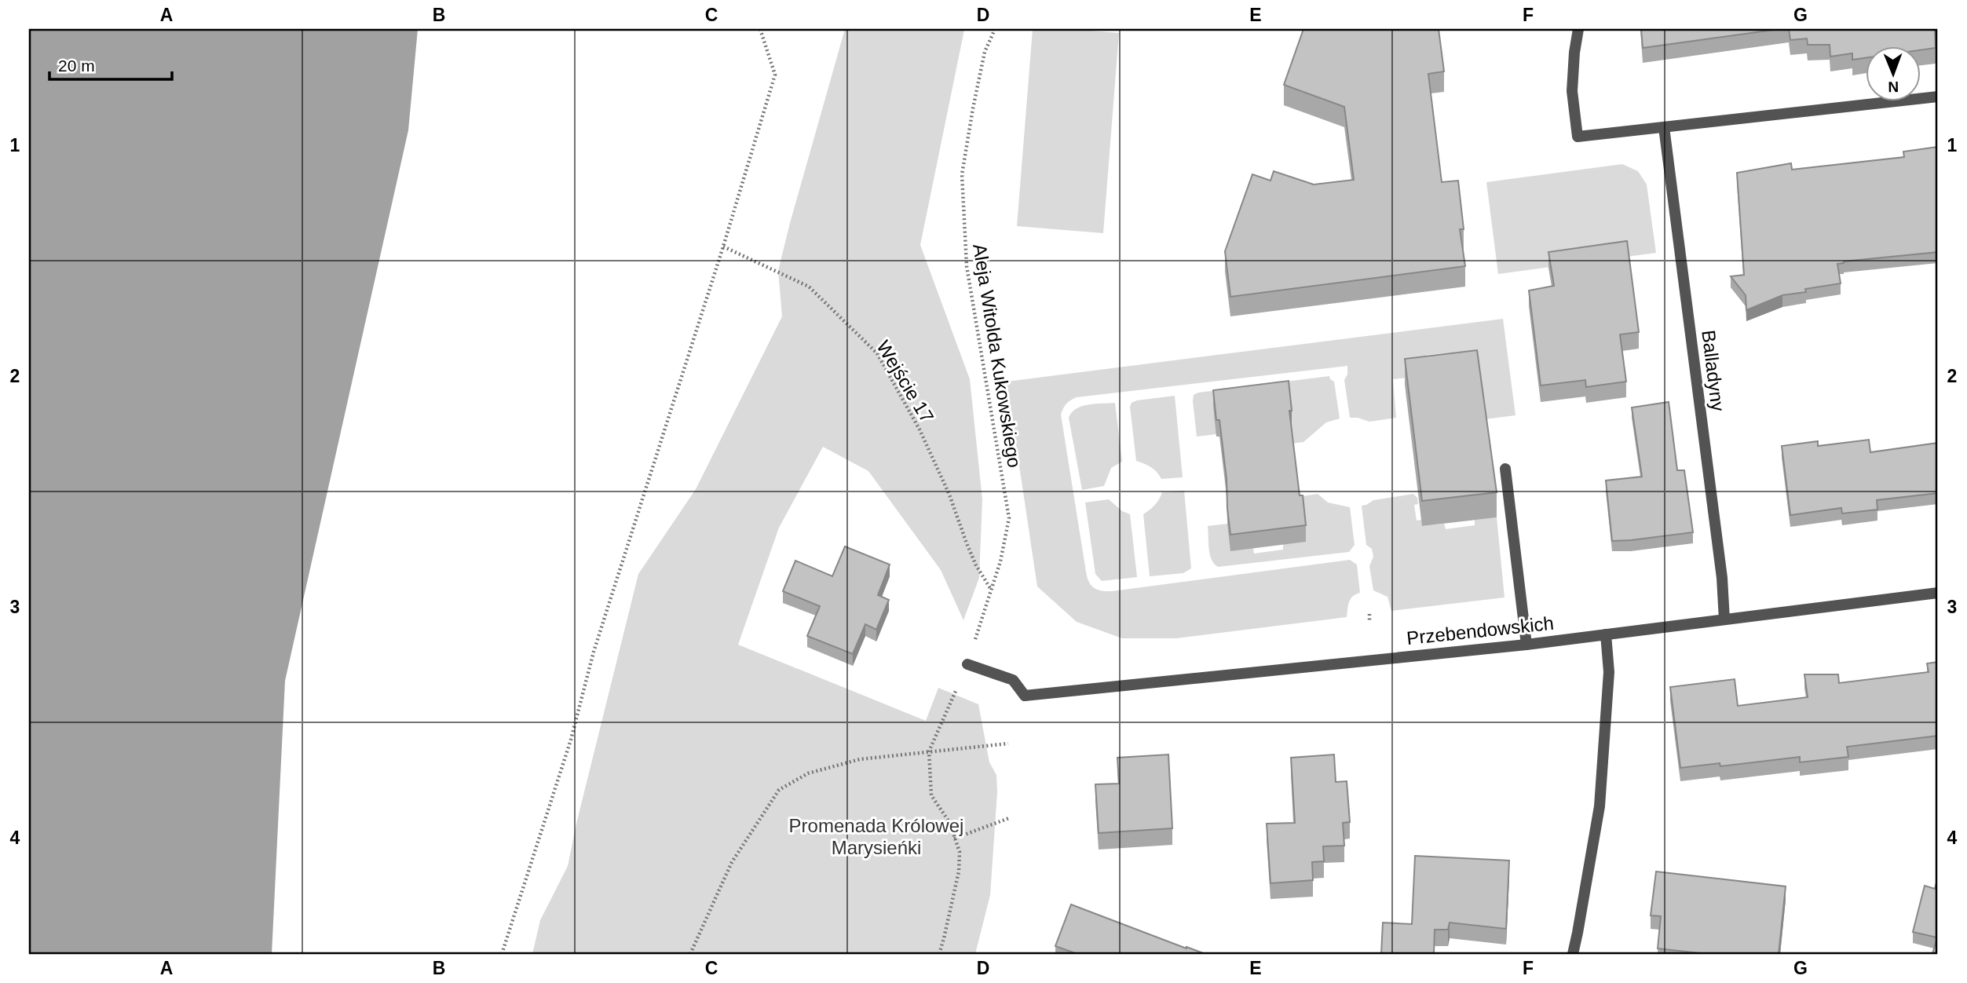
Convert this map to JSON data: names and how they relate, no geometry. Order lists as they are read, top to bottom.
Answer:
{
  "streets": {
    "street": ["Balladyny", "Przebendowskich"],
    "path": ["Aleja Witolda Kukowskiego", "Wejście 17"]
  },
  "crossings": [
    ["Aleja Witolda Kukowskiego", "Wejście 17"],
    ["Balladyny", "Przebendowskich"]
  ],
  "parks": ["Promenada Królowej Marysieńki"],
  "scale_bar": "20 m",
  "north": "bottom",
  "grid": {
    "columns": [
      "A",
      "B",
      "C",
      "D",
      "E",
      "F",
      "G"
    ],
    "rows": [
      "1",
      "2",
      "3",
      "4"
    ]
  }
}
